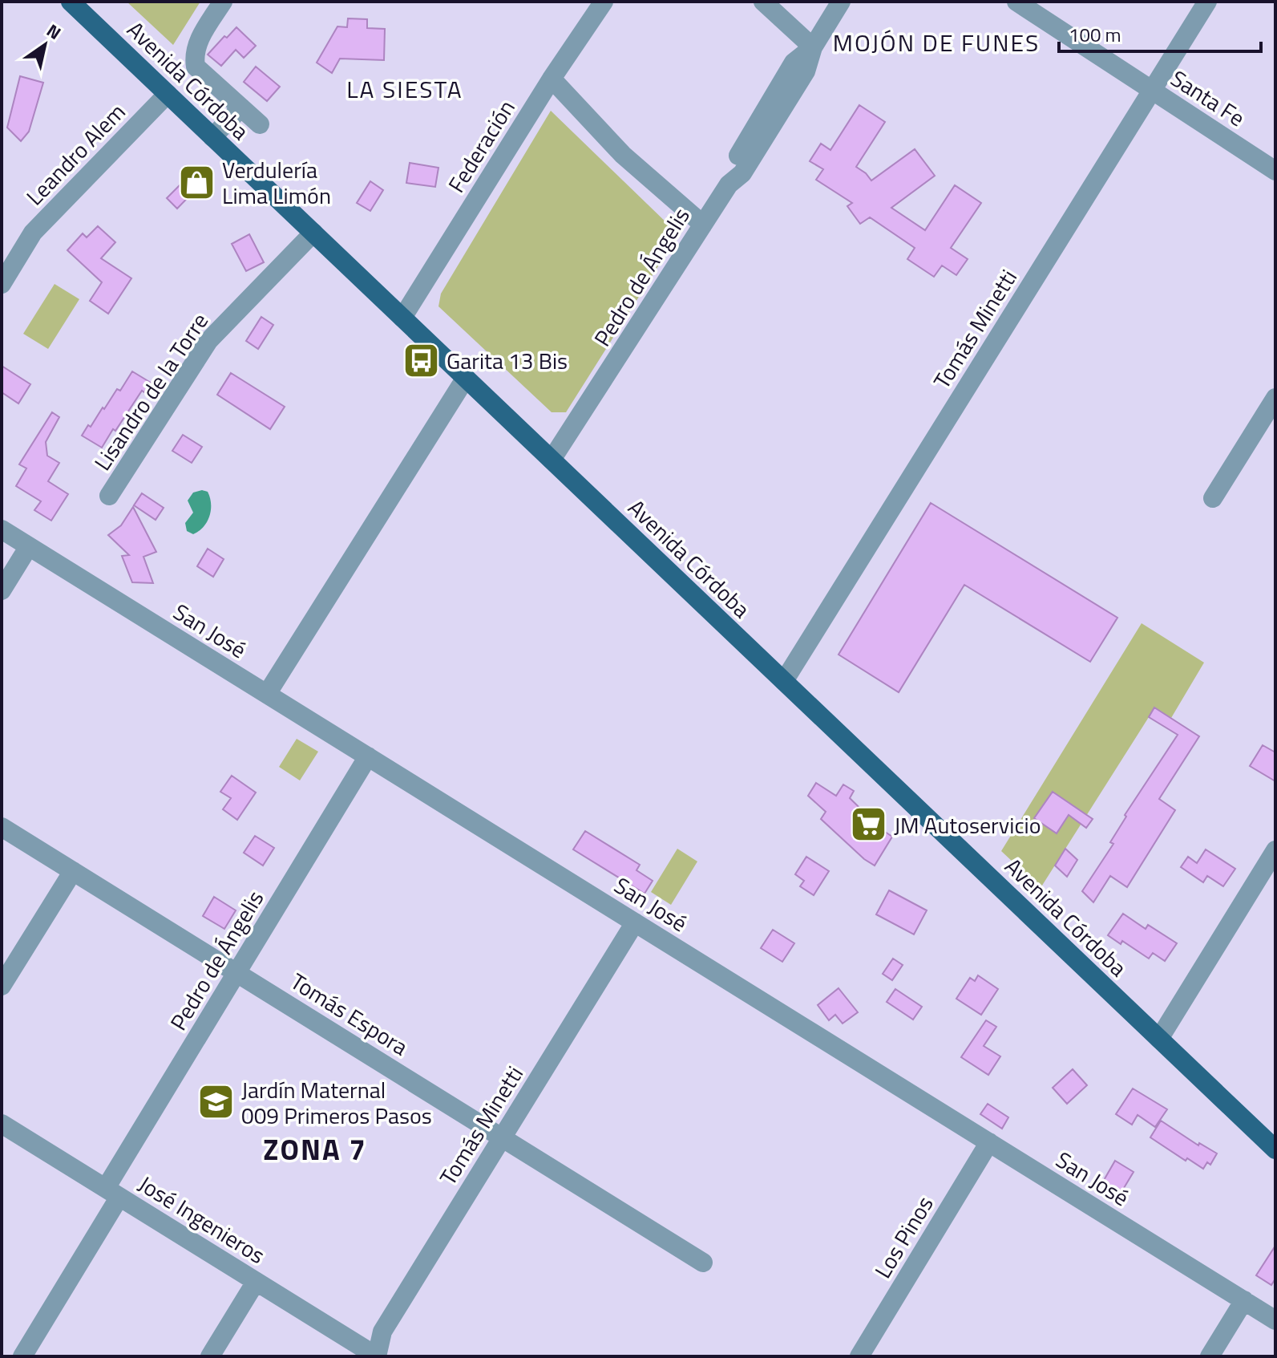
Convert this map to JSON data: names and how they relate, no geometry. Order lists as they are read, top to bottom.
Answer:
{
  "streets": {
    "main road": ["Avenida Córdoba"],
    "street": [
      "Santa Fe",
      "Federación",
      "Leandro Alem",
      "Pedro de Ángelis",
      "Tomás Minetti",
      "Lisandro de la Torre",
      "San José",
      "Tomás Espora",
      "José Ingenieros",
      "Los Pinos"
    ]
  },
  "crossings": [
    ["Avenida Córdoba", "Federación"],
    ["Avenida Córdoba", "Leandro Alem"],
    ["Avenida Córdoba", "Pedro de Ángelis"],
    ["Avenida Córdoba", "Tomás Minetti"],
    ["Avenida Córdoba", "Lisandro de la Torre"],
    ["Santa Fe", "Tomás Minetti"],
    ["Pedro de Ángelis", "San José"],
    ["Pedro de Ángelis", "Tomás Espora"],
    ["Pedro de Ángelis", "José Ingenieros"],
    ["Tomás Minetti", "San José"],
    ["Tomás Minetti", "Tomás Espora"],
    ["Tomás Minetti", "José Ingenieros"],
    ["San José", "Los Pinos"]
  ],
  "districts": ["MOJÓN DE FUNES", "LA SIESTA", "ZONA 7"],
  "places": {
    "shop": ["Verdulería Lima Limón"],
    "bus stop": ["Garita 13 Bis"],
    "supermarket": ["JM Autoservicio"],
    "school or university": ["Jardín Maternal 009 Primeros Pasos"]
  },
  "scale_bar": "100 m",
  "north": "top right"
}
